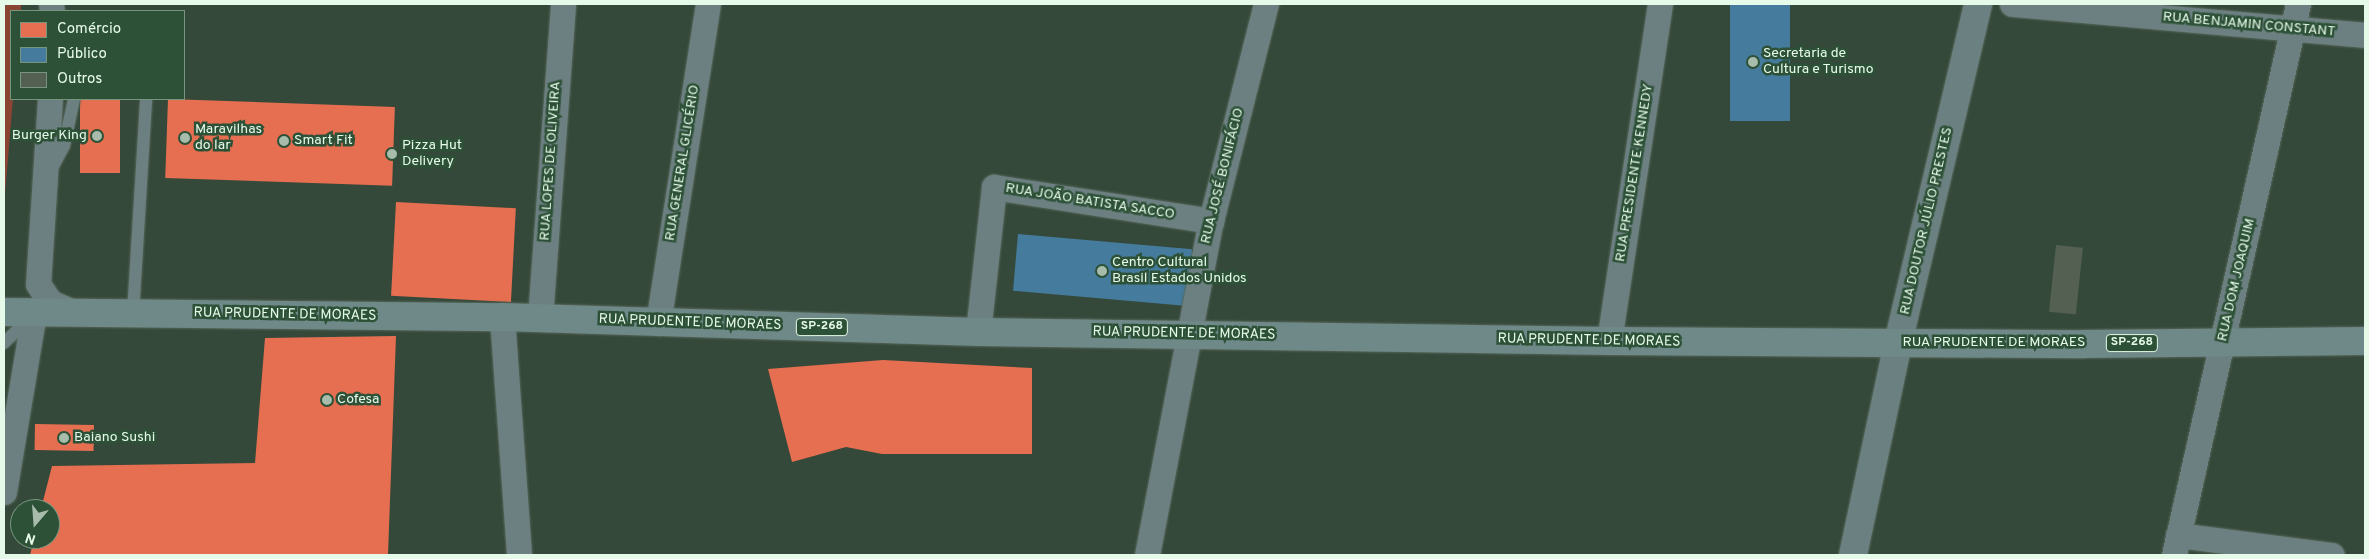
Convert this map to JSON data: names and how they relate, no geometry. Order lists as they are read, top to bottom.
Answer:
{
  "streets": {
    "main road": ["RUA DOUTOR JÚLIO PRESTES", "RUA PRUDENTE DE MORAES", "SP-268"],
    "street": [
      "RUA BENJAMIN CONSTANT",
      "RUA LOPES DE OLIVEIRA",
      "RUA GENERAL GLICÉRIO",
      "RUA PRESIDENTE KENNEDY",
      "RUA JOSÉ BONIFÁCIO",
      "RUA JOÃO BATISTA SACCO",
      "RUA DOM JOAQUIM"
    ]
  },
  "crossings": [
    ["RUA BENJAMIN CONSTANT", "RUA DOM JOAQUIM"],
    ["RUA LOPES DE OLIVEIRA", "RUA PRUDENTE DE MORAES"],
    ["RUA GENERAL GLICÉRIO", "RUA PRUDENTE DE MORAES"],
    ["RUA PRESIDENTE KENNEDY", "RUA PRUDENTE DE MORAES"],
    ["RUA JOSÉ BONIFÁCIO", "RUA JOÃO BATISTA SACCO"],
    ["RUA JOSÉ BONIFÁCIO", "RUA PRUDENTE DE MORAES"],
    ["RUA JOÃO BATISTA SACCO", "RUA PRUDENTE DE MORAES"],
    ["RUA DOUTOR JÚLIO PRESTES", "RUA PRUDENTE DE MORAES"],
    ["RUA DOM JOAQUIM", "RUA PRUDENTE DE MORAES"]
  ],
  "places": [
    "Secretaria de Cultura e Turismo",
    "Burger King",
    "Maravilhas do lar",
    "Smart Fit",
    "Pizza Hut Delivery",
    "Centro Cultural Brasil Estados Unidos",
    "Cofesa",
    "Baiano Sushi"
  ],
  "legend": ["Comércio", "Público", "Outros"],
  "north": "bottom"
}
